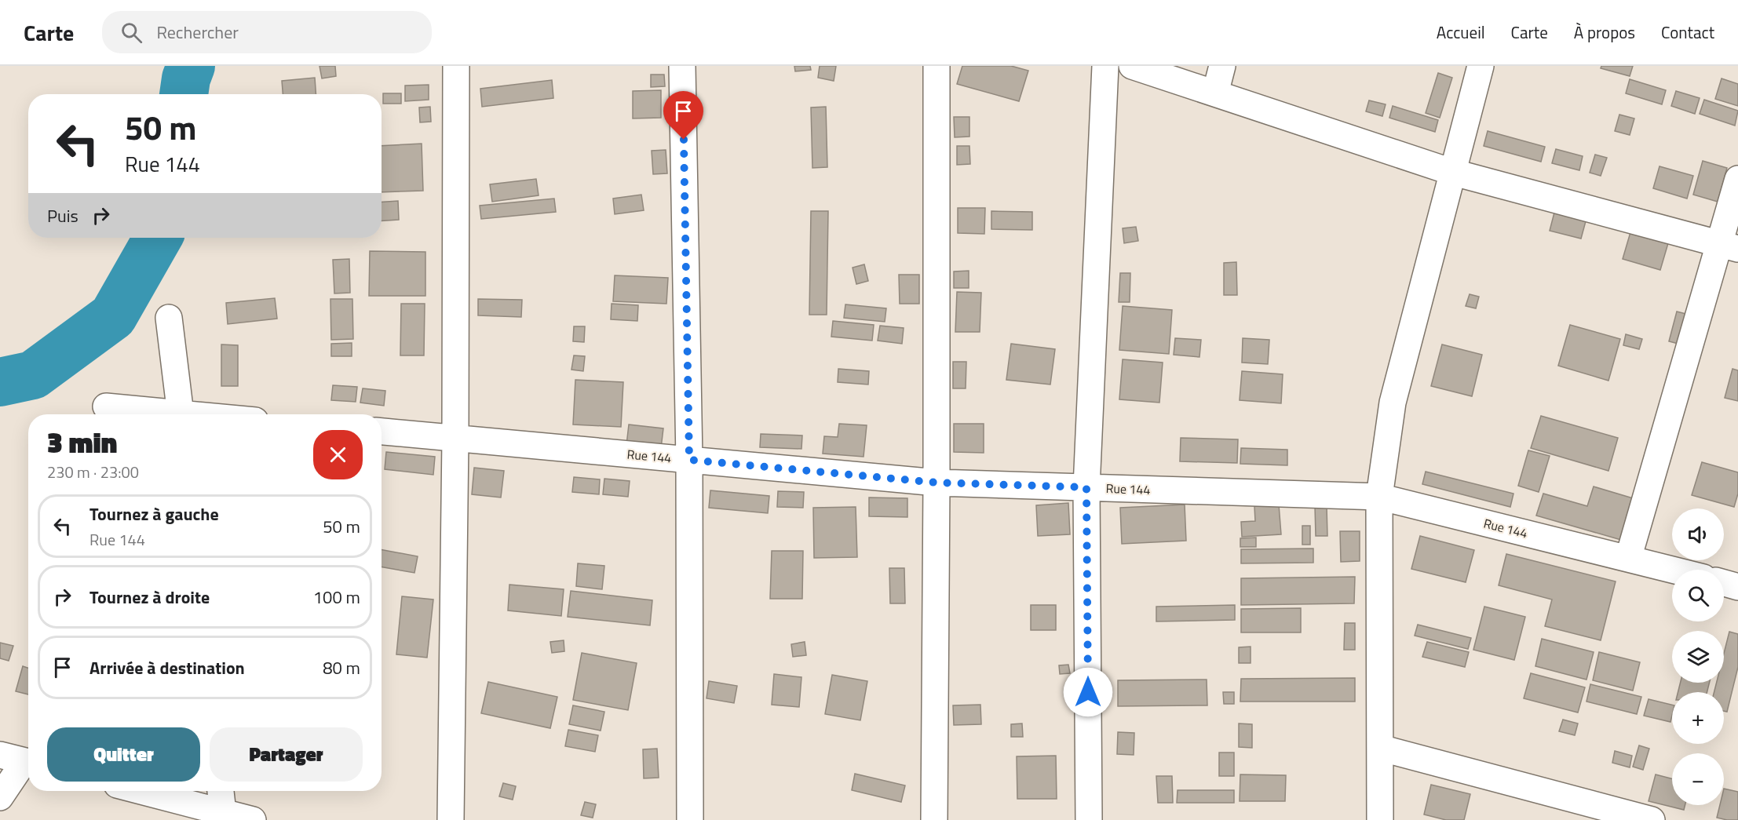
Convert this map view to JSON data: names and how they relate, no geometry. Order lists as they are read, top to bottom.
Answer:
{
  "streets": {
    "street": ["Rue 144"]
  },
  "page": {
    "header": "Carte",
    "search": "Rechercher",
    "nav": [
      "Accueil",
      "Carte",
      "À propos",
      "Contact"
    ],
    "turn": ["50 m", "Rue 144"],
    "then": "Puis",
    "heading": ["3 min", "230 m · 23:00"],
    "list": [
      {
        "name": "Tournez à gauche",
        "note": "Rue 144",
        "value": "50 m"
      },
      {
        "name": "Tournez à droite",
        "value": "100 m"
      },
      {
        "name": "Arrivée à destination",
        "value": "80 m"
      }
    ],
    "map_buttons": ["+", "−"],
    "buttons": ["Quitter", "Partager"]
  }
}
